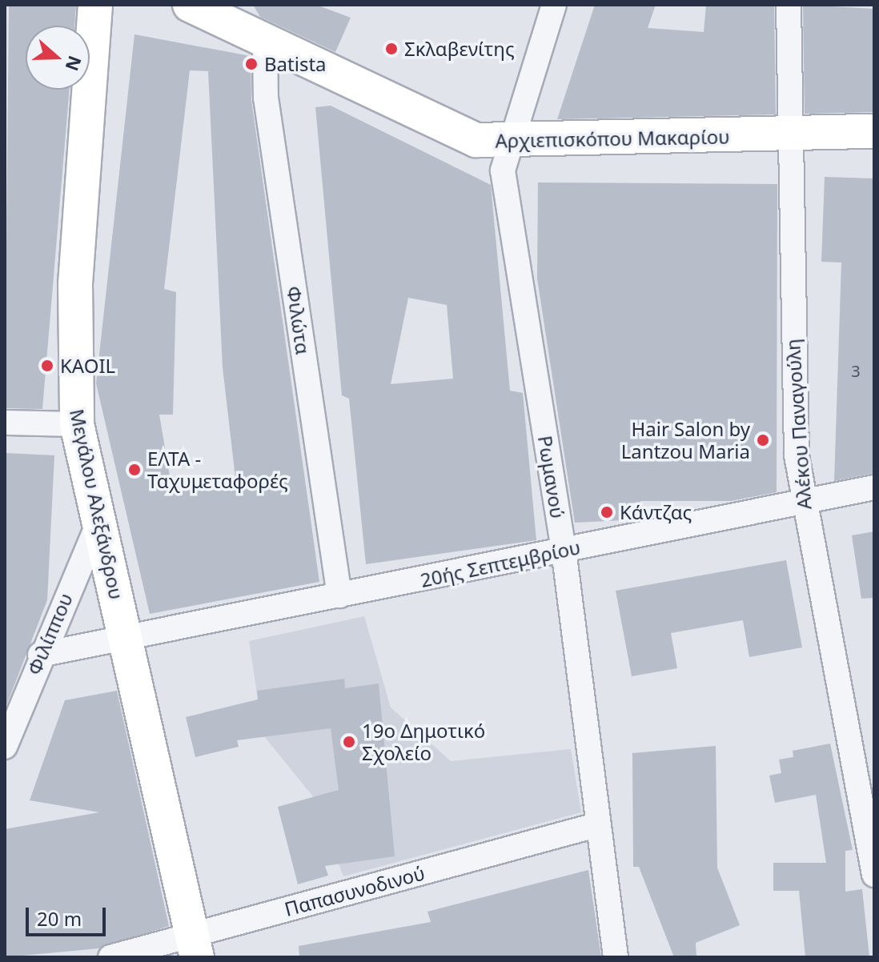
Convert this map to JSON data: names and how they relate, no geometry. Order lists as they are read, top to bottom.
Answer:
{
  "streets": {
    "main road": ["Αρχιεπισκόπου Μακαρίου", "Μεγάλου Αλεξάνδρου"],
    "street": [
      "Φιλώτα",
      "Αλέκου Παναγούλη",
      "Ρωμανού",
      "20ής Σεπτεμβρίου",
      "Φιλίππου",
      "Παπασυνοδινού"
    ]
  },
  "crossings": [
    ["Αρχιεπισκόπου Μακαρίου", "Φιλώτα"],
    ["Αρχιεπισκόπου Μακαρίου", "Αλέκου Παναγούλη"],
    ["Αρχιεπισκόπου Μακαρίου", "Ρωμανού"],
    ["Φιλώτα", "20ής Σεπτεμβρίου"],
    ["Αλέκου Παναγούλη", "20ής Σεπτεμβρίου"],
    ["Ρωμανού", "20ής Σεπτεμβρίου"],
    ["Ρωμανού", "Παπασυνοδινού"],
    ["Μεγάλου Αλεξάνδρου", "20ής Σεπτεμβρίου"],
    ["Μεγάλου Αλεξάνδρου", "Φιλίππου"],
    ["Μεγάλου Αλεξάνδρου", "Παπασυνοδινού"],
    ["20ής Σεπτεμβρίου", "Φιλίππου"]
  ],
  "places": [
    "Σκλαβενίτης",
    "Batista",
    "KAOIL",
    "Hair Salon by Lantzou Maria",
    "ΕΛΤΑ - Ταχυμεταφορές",
    "Κάντζας",
    "19ο Δημοτικό Σχολείο"
  ],
  "house_numbers": ["3"],
  "scale_bar": "20 m",
  "north": "right"
}
